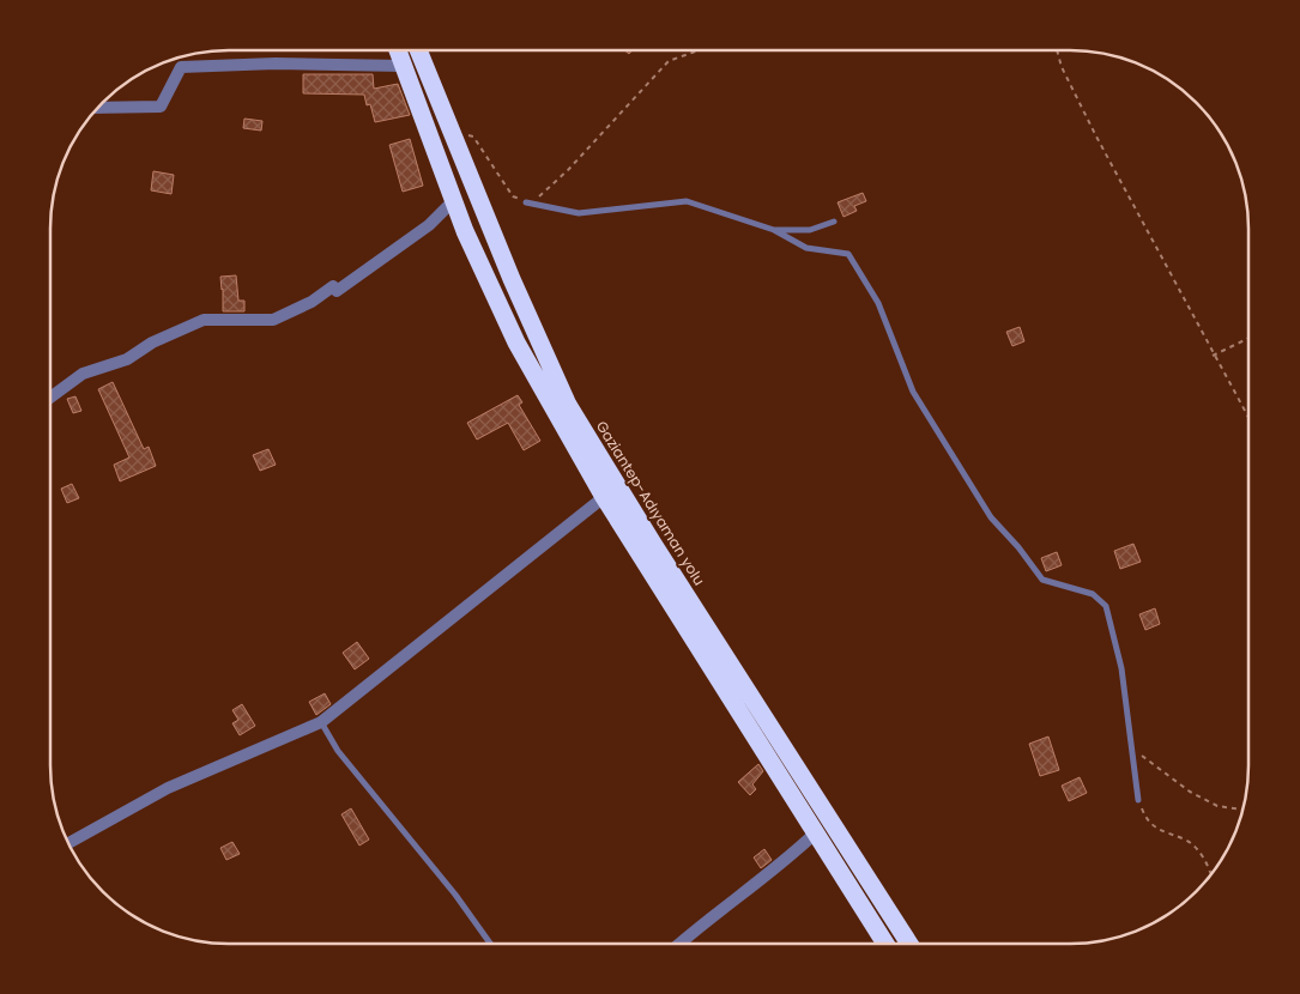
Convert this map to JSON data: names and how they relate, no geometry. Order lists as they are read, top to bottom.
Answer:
{
  "streets": {
    "highway": ["Gaziantep-Adıyaman yolu"]
  }
}
